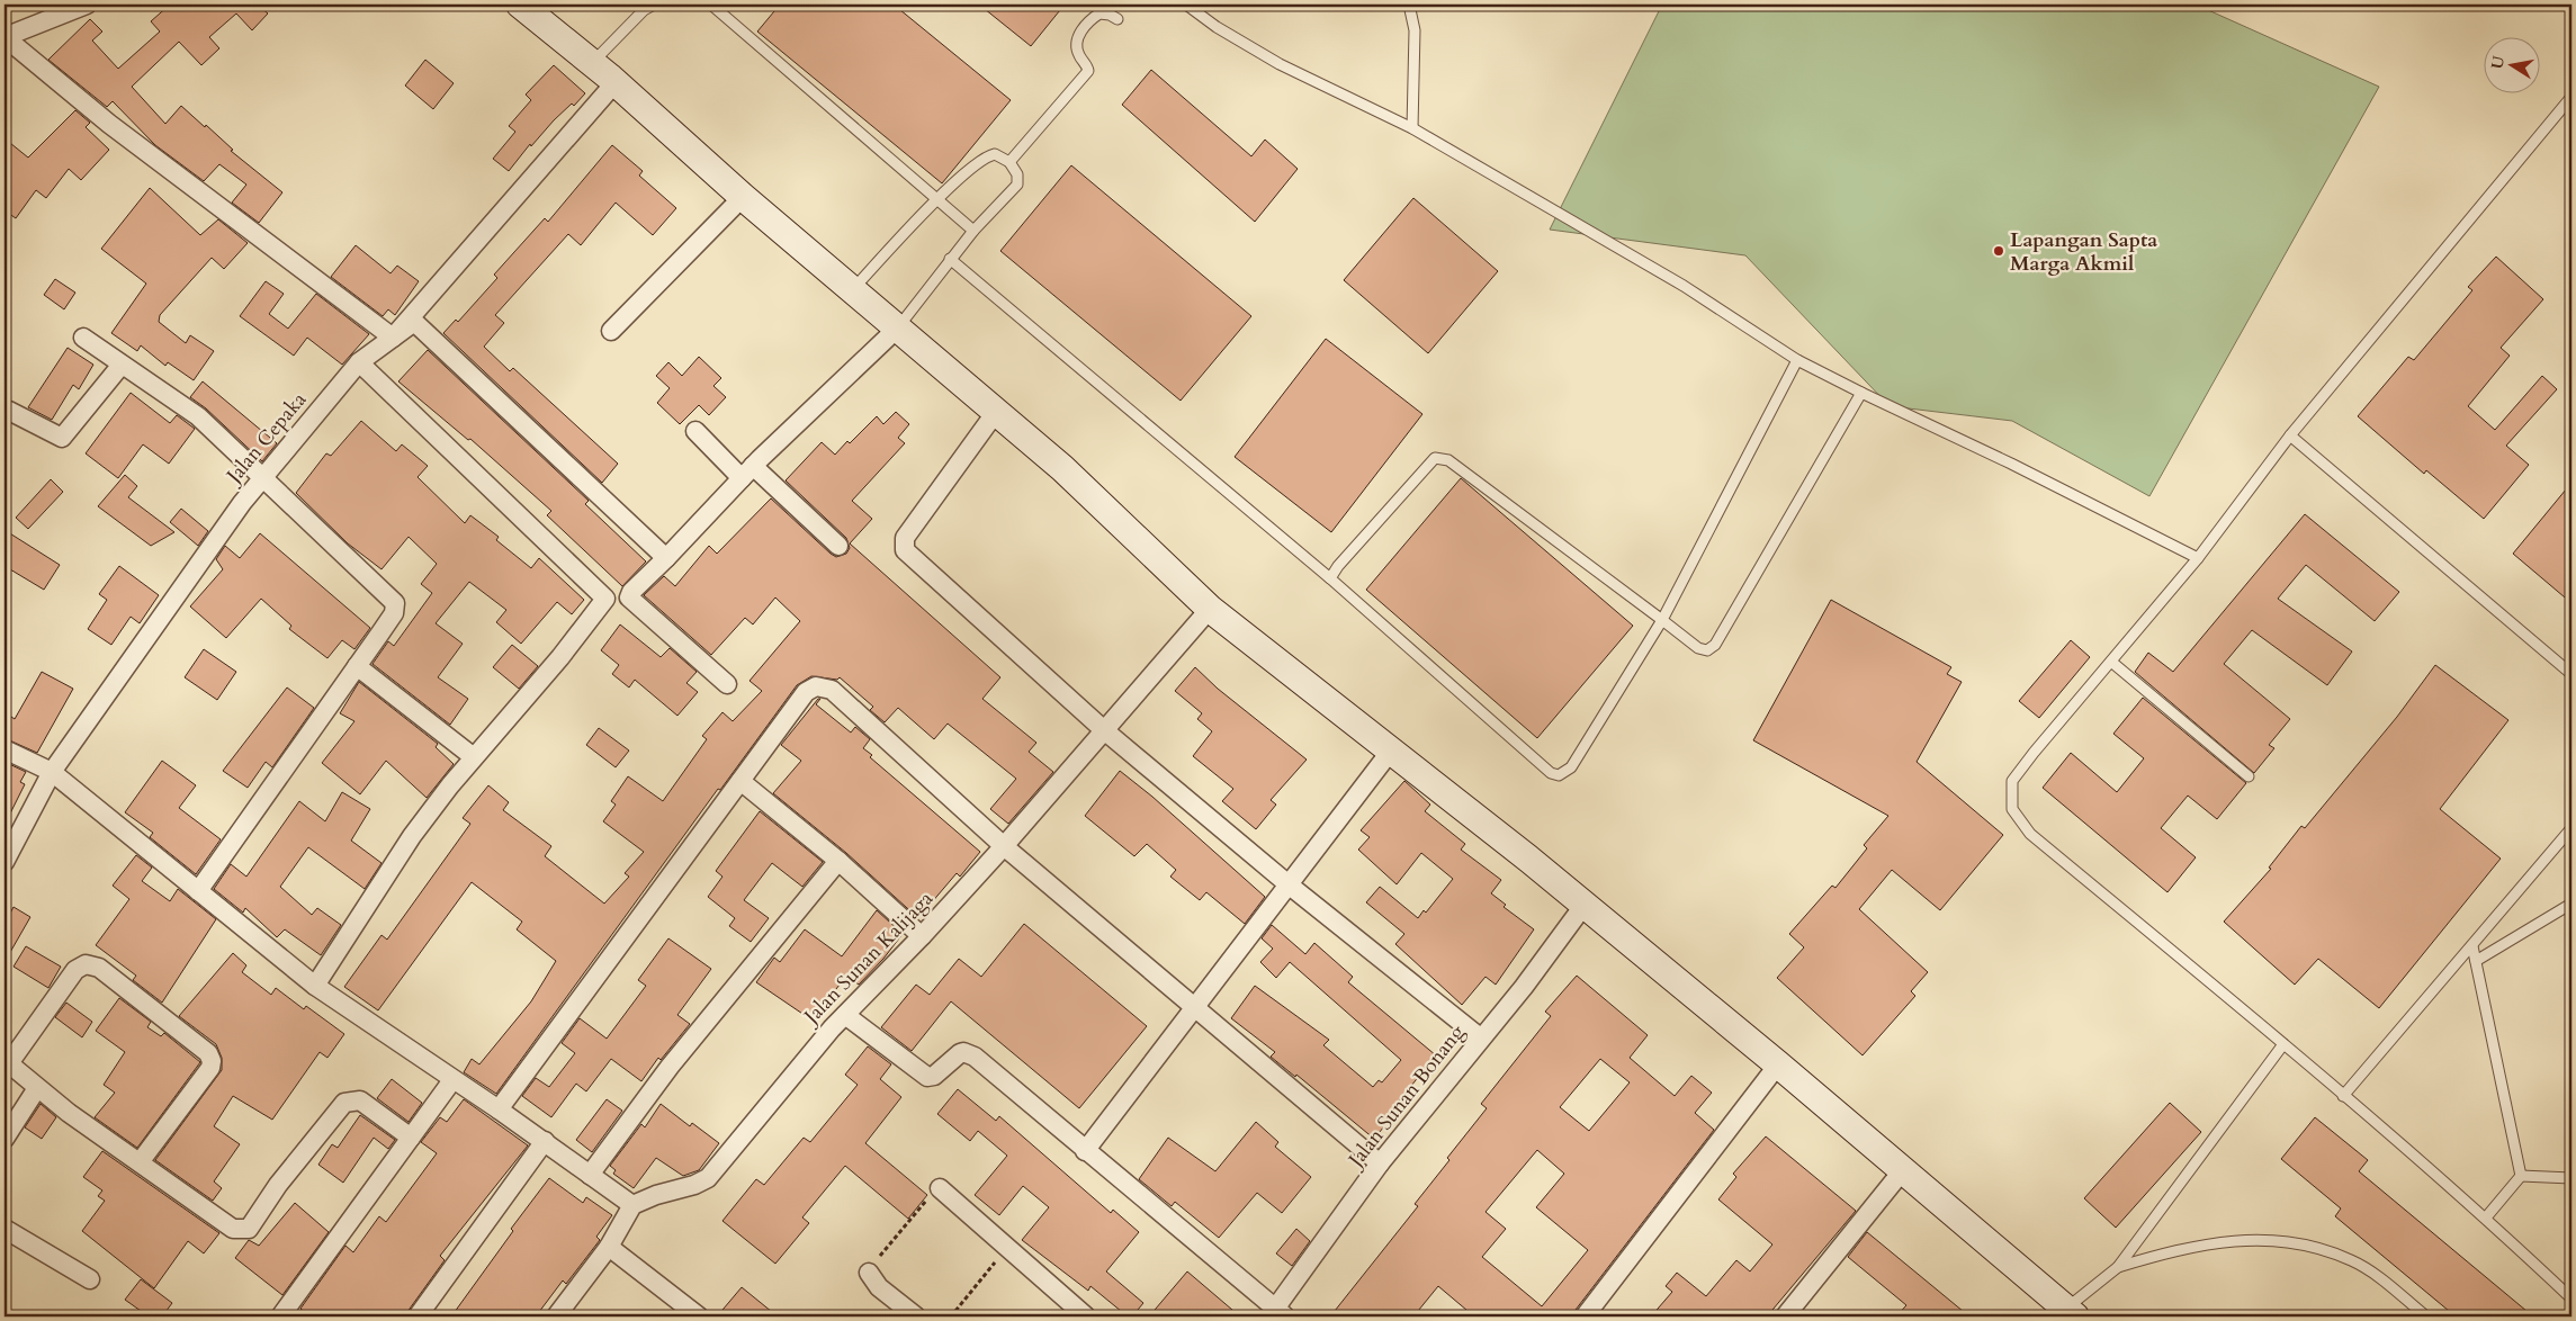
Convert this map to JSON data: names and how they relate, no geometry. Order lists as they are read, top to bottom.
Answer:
{
  "streets": {
    "street": ["Jalan Cepaka", "Jalan Sunan Kalijaga", "Jalan Sunan Bonang"]
  },
  "places": ["Lapangan Sapta Marga Akmil"],
  "north": "left"
}
